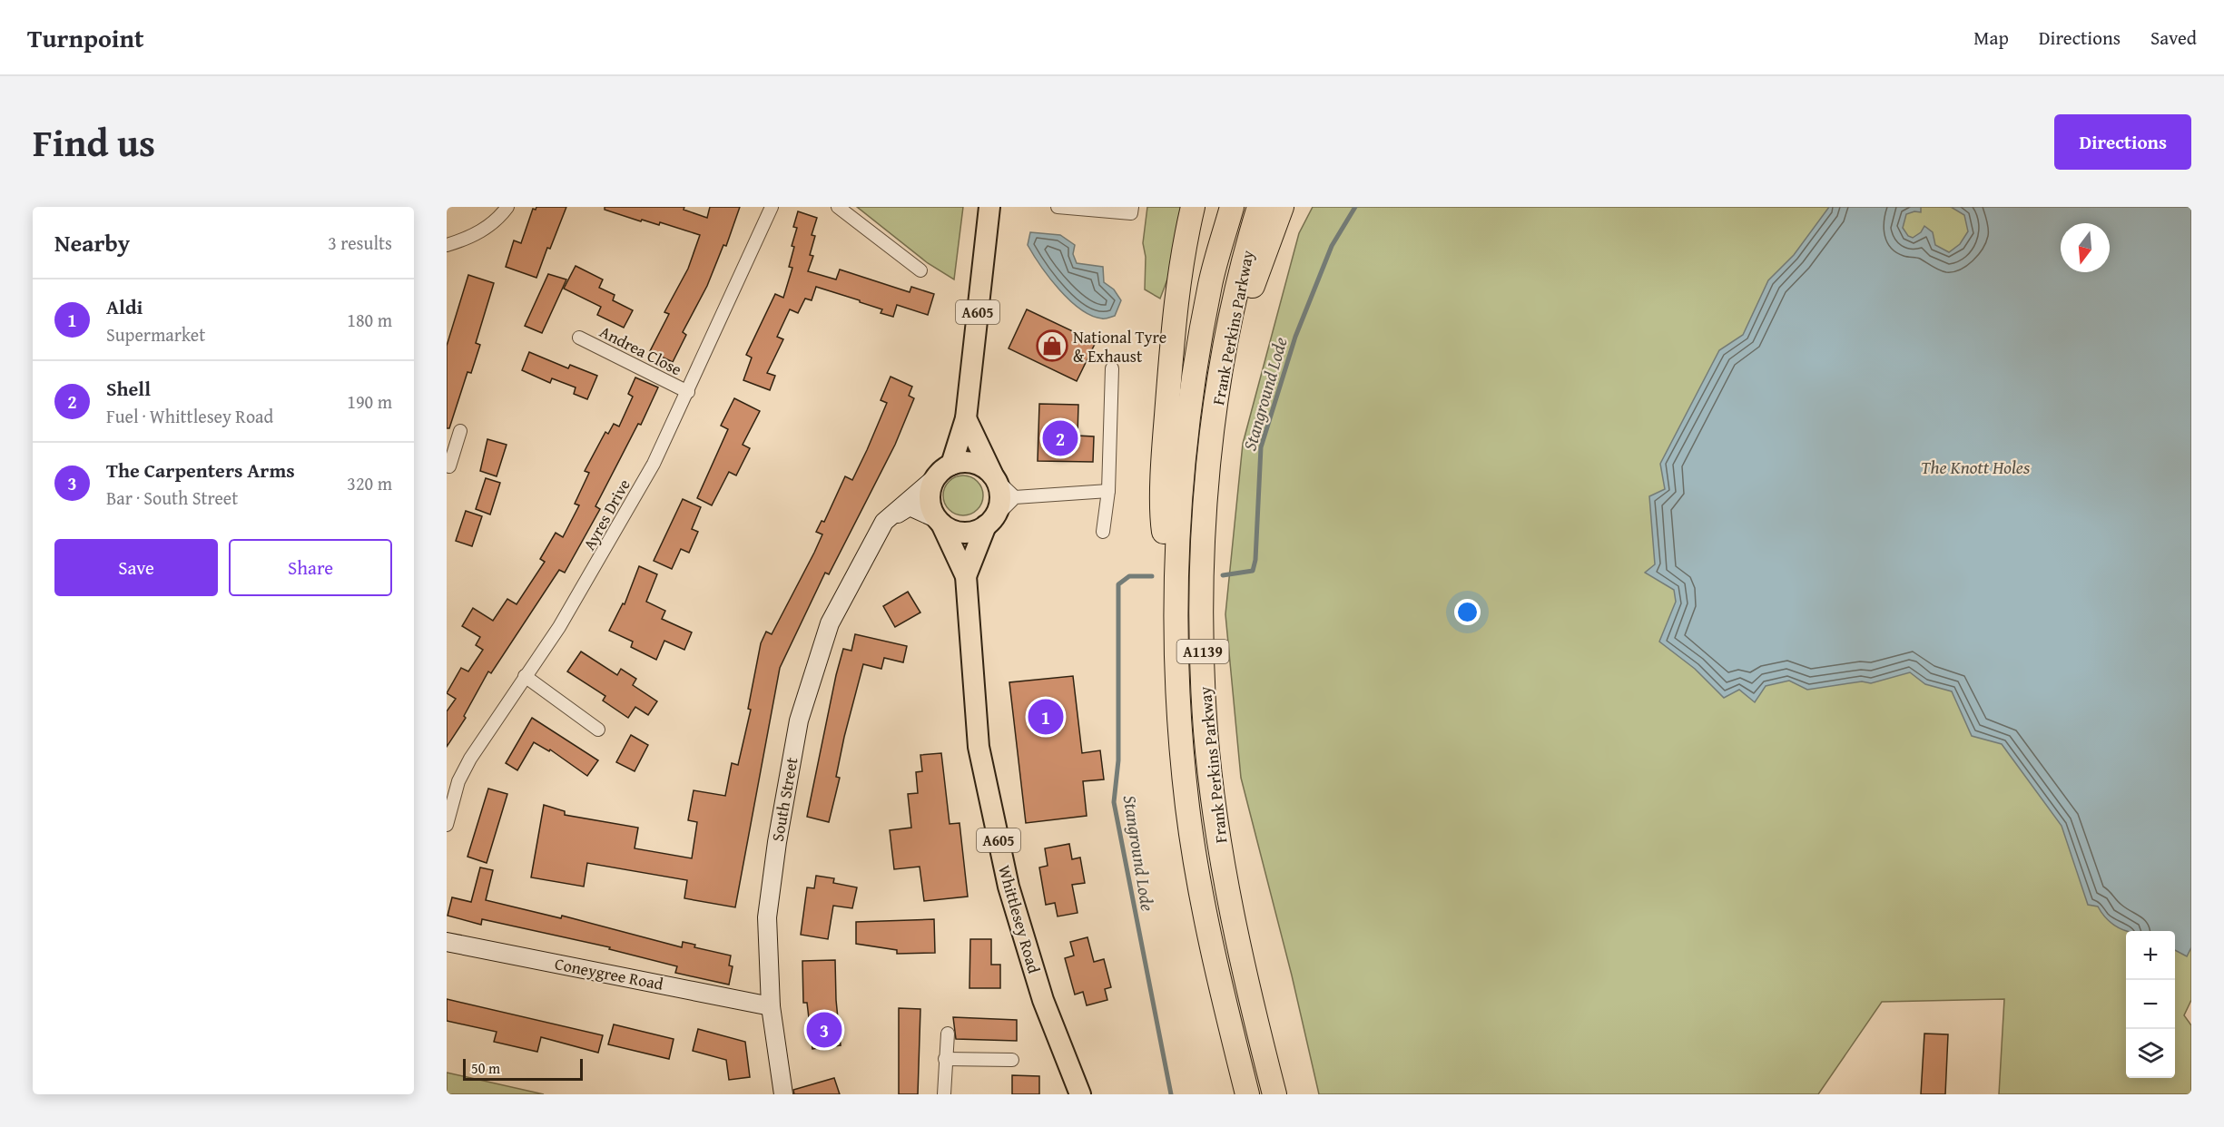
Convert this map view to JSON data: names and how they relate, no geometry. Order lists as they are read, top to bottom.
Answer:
{
  "streets": {
    "highway": ["Frank Perkins Parkway", "A1139"],
    "main road": ["A605", "Whittlesey Road"],
    "street": [
      "Andrea Close",
      "Ayres Drive",
      "South Street",
      "Coneygree Road"
    ]
  },
  "crossings": [
    ["A605", "South Street"],
    ["A605", "Whittlesey Road"],
    ["Frank Perkins Parkway", "A1139"],
    ["Andrea Close", "Ayres Drive"],
    ["South Street", "Whittlesey Road"],
    ["South Street", "Coneygree Road"]
  ],
  "water": ["Stanground Lode", "The Knott Holes"],
  "places": {
    "shop": ["National Tyre & Exhaust"]
  },
  "scale_bar": "50 m",
  "north": "bottom",
  "page": {
    "header": "Turnpoint",
    "nav": ["Map", "Directions", "Saved"],
    "title": "Find us",
    "buttons": [
      "Directions",
      ["Save", "Share"]
    ],
    "heading": ["Nearby", "3 results"],
    "list": [
      {
        "mark": "1",
        "name": "Aldi",
        "note": "Supermarket",
        "value": "180 m"
      },
      {
        "mark": "2",
        "name": "Shell",
        "note": "Fuel · Whittlesey Road",
        "value": "190 m"
      },
      {
        "mark": "3",
        "name": "The Carpenters Arms",
        "note": "Bar · South Street",
        "value": "320 m"
      }
    ],
    "pins": ["2", "1", "3"],
    "map_buttons": ["+", "−"],
    "scale": "50 m"
  }
}
